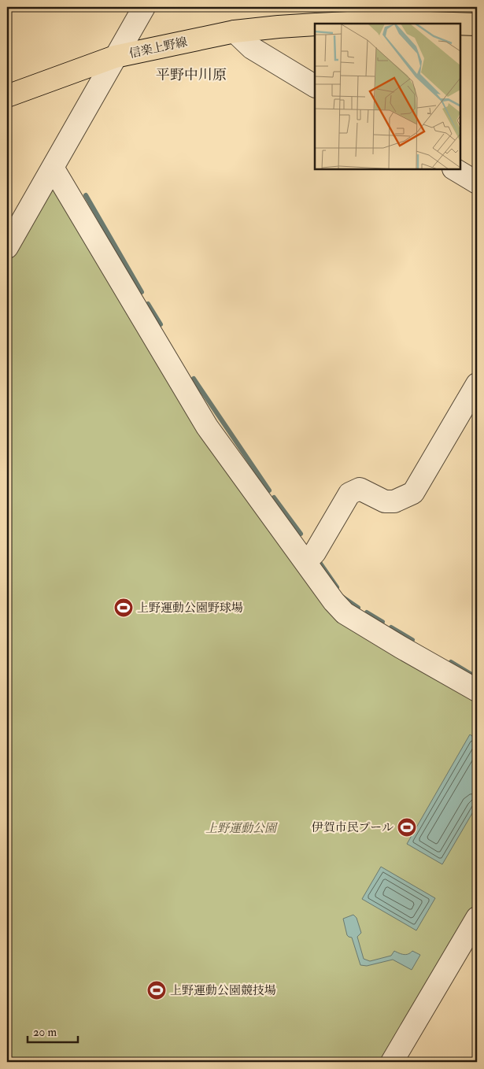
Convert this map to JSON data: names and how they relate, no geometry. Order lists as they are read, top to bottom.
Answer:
{
  "streets": {
    "main road": ["信楽上野線"]
  },
  "districts": ["平野中川原"],
  "parks": ["上野運動公園"],
  "places": {
    "sports": ["上野運動公園野球場", "伊賀市民プール", "上野運動公園競技場"]
  },
  "scale_bar": "20 m"
}
